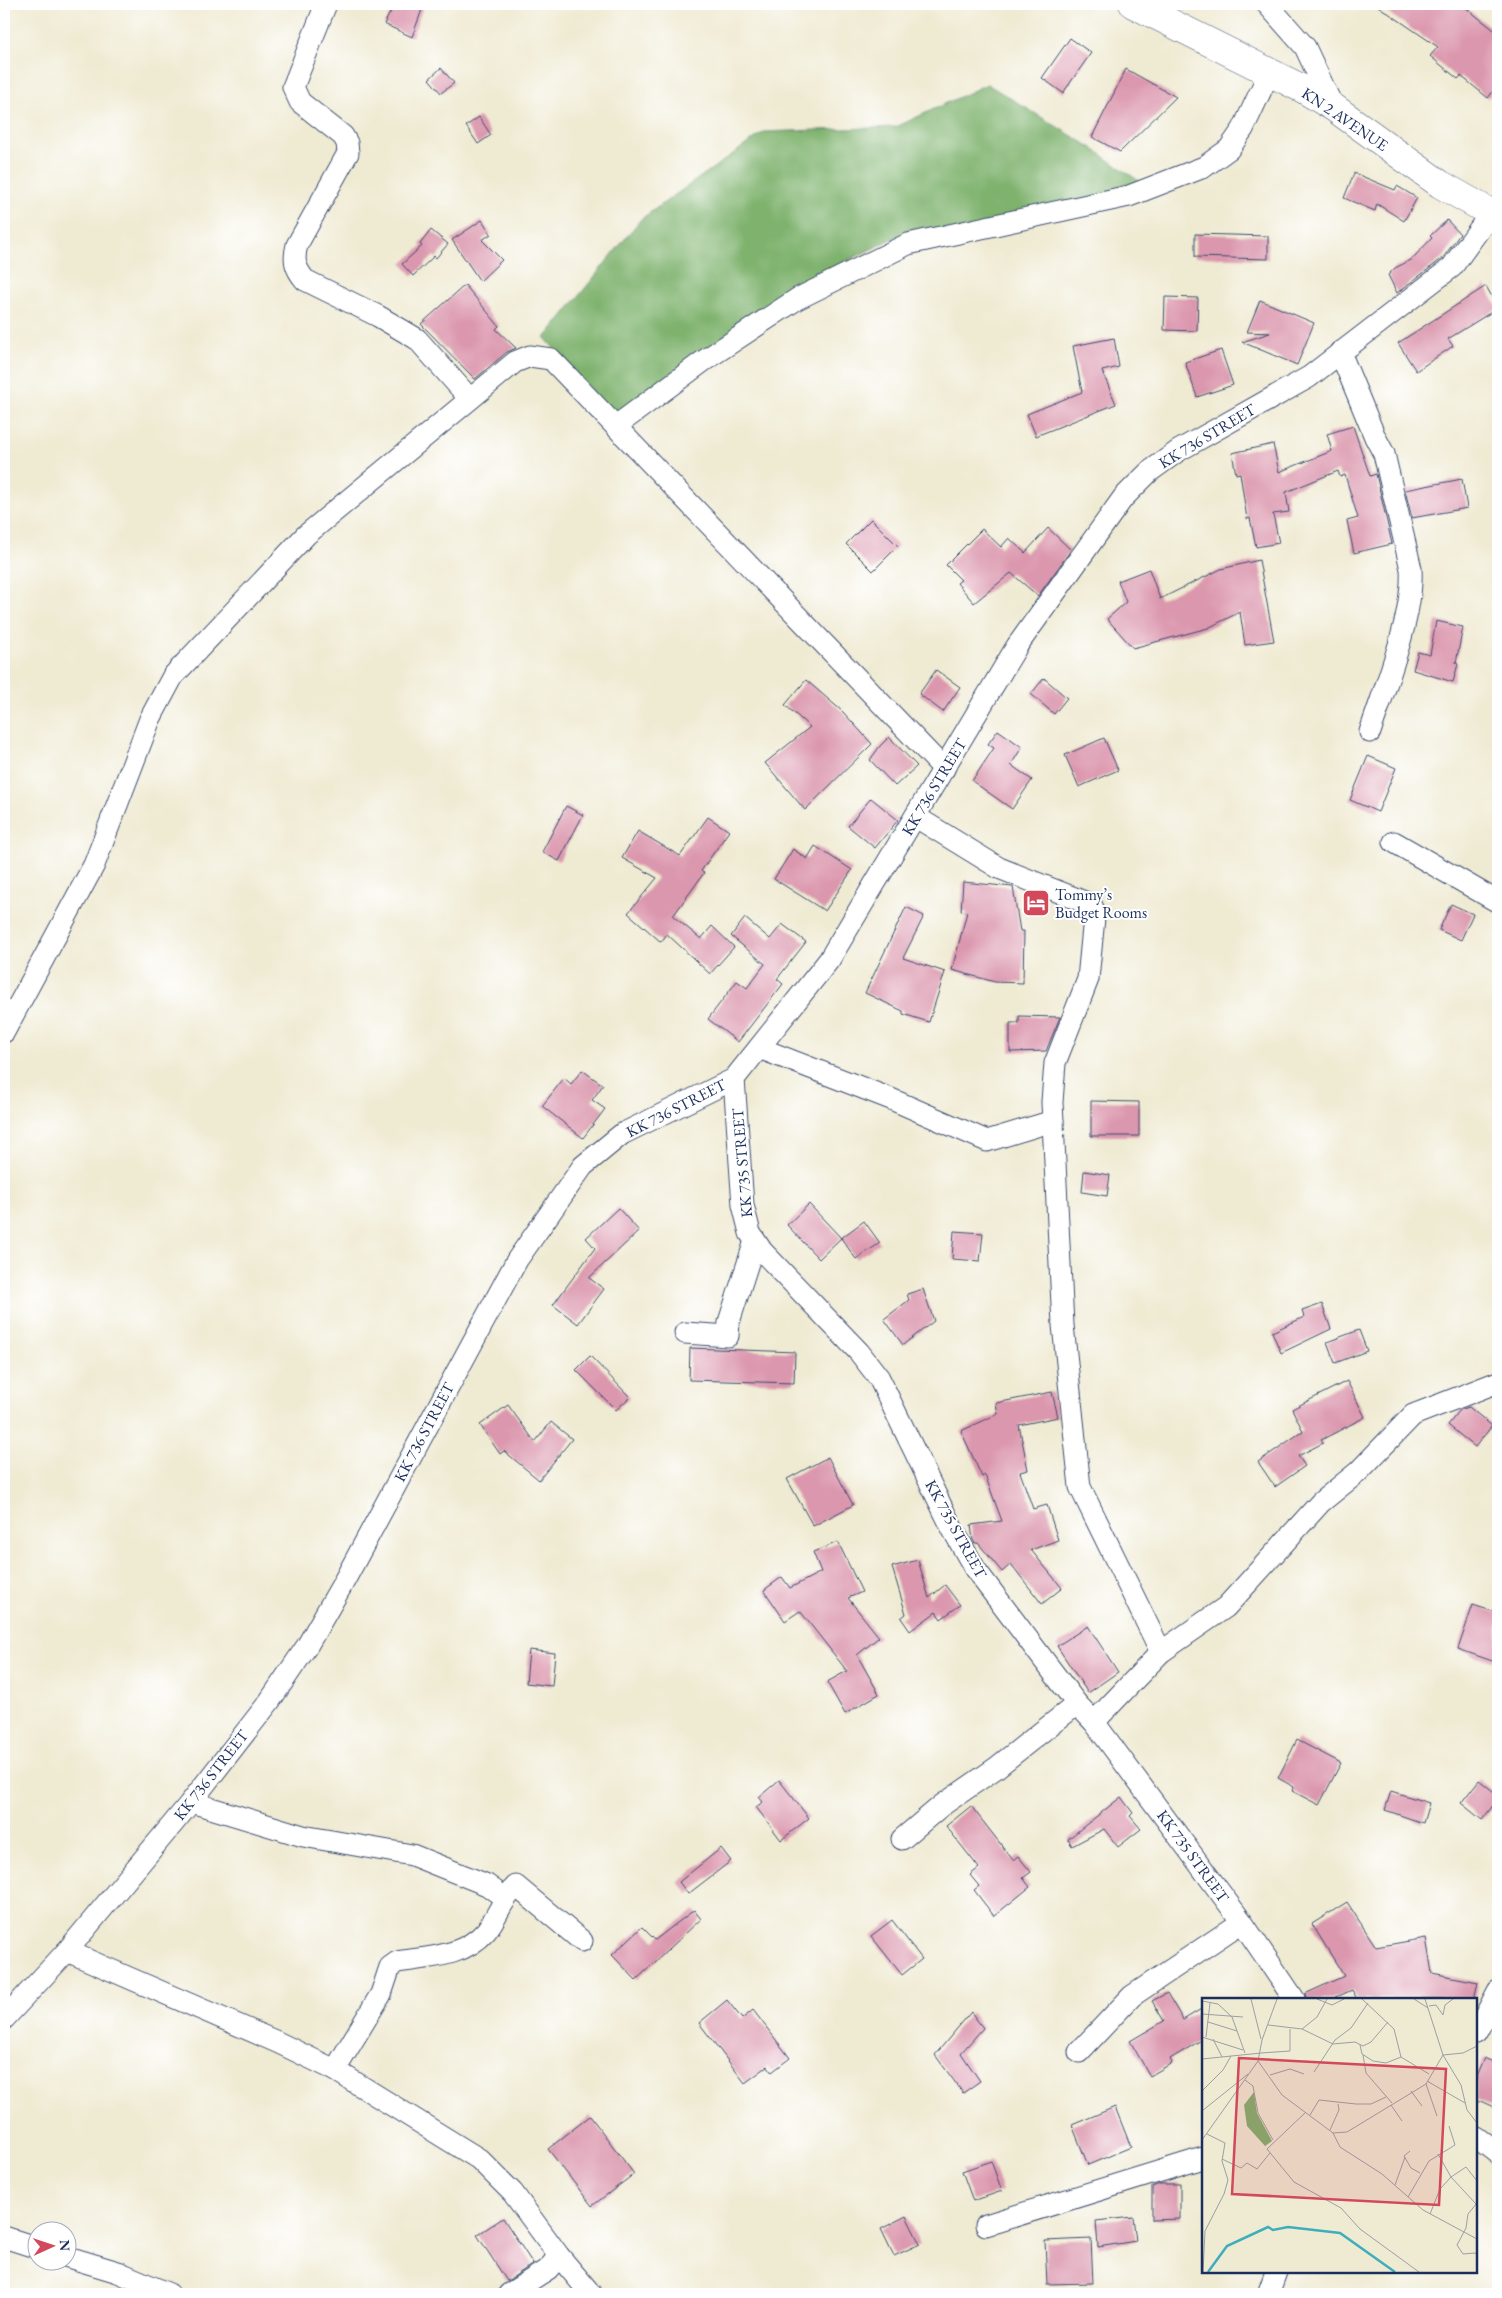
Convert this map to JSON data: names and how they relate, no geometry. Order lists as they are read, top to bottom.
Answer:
{
  "streets": {
    "main road": ["KN 2 AVENUE"],
    "street": ["KK 736 STREET", "KK 735 STREET"]
  },
  "crossings": [
    ["KN 2 AVENUE", "KK 736 STREET"],
    ["KK 736 STREET", "KK 735 STREET"]
  ],
  "places": {
    "hotel": ["Tommy’s Budget Rooms"]
  },
  "north": "right"
}
